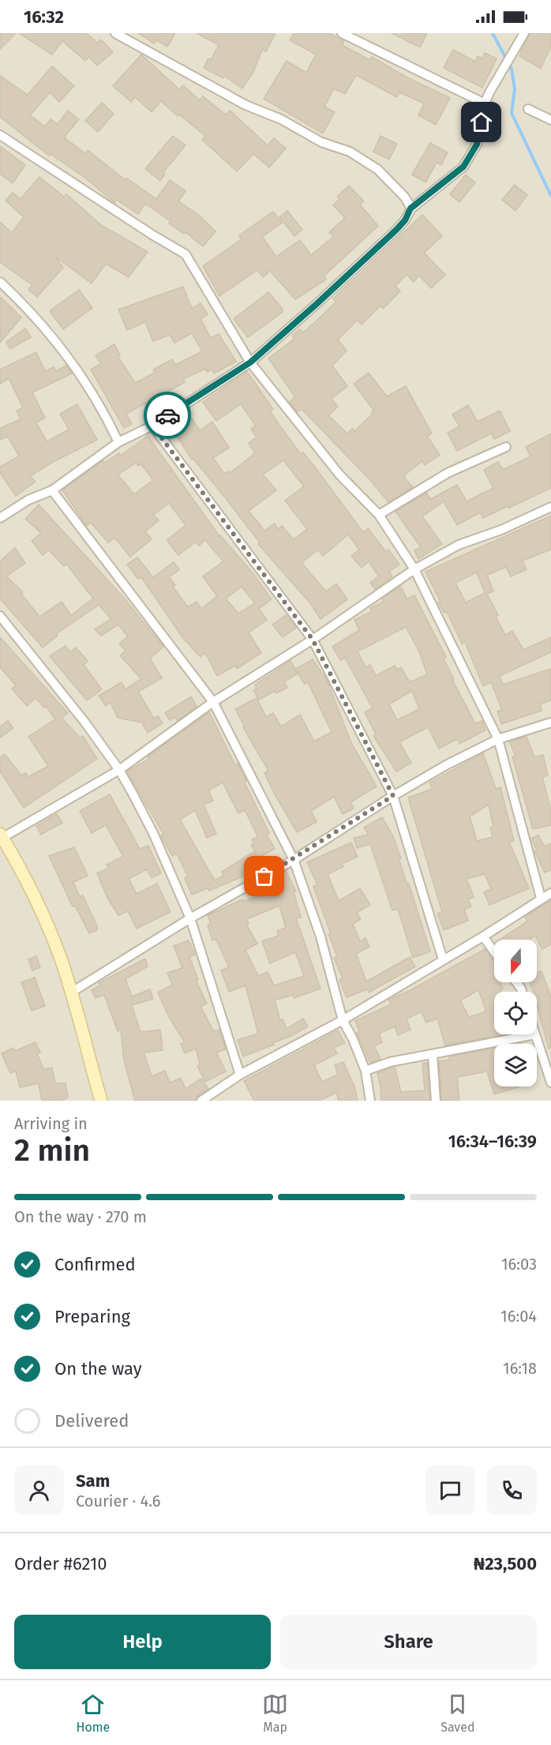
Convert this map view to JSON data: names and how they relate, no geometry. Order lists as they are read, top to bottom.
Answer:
{
  "north": "bottom",
  "page": {
    "status": "16:32",
    "heading": ["2 min", "Arriving in", "16:34–16:39"],
    "panel": [
      "Sam",
      "Courier · 4.6",
      "Order #6210",
      "₦23,500"
    ],
    "bar": "On the way · 270 m",
    "list": [
      ["Confirmed", "16:03"],
      ["Preparing", "16:04"],
      ["On the way", "16:18"],
      "Delivered"
    ],
    "buttons": ["Help", "Share"],
    "tabs": ["Home", "Map", "Saved"]
  }
}
